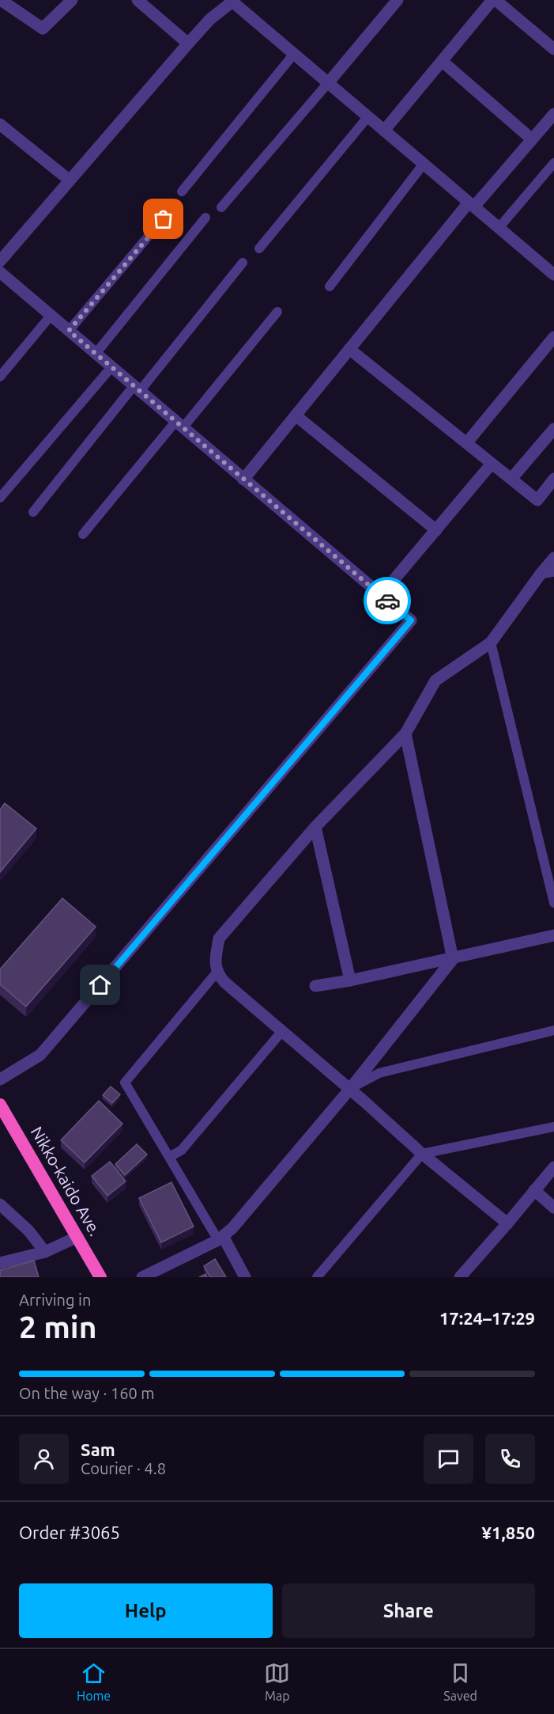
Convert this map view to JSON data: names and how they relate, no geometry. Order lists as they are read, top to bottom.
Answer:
{
  "streets": {
    "highway": ["Nikko-kaido Ave."]
  },
  "page": {
    "heading": ["2 min", "Arriving in", "17:24–17:29"],
    "panel": [
      "Sam",
      "Courier · 4.8",
      "Order #3065",
      "¥1,850"
    ],
    "bar": "On the way · 160 m",
    "buttons": ["Help", "Share"],
    "tabs": ["Home", "Map", "Saved"]
  }
}
